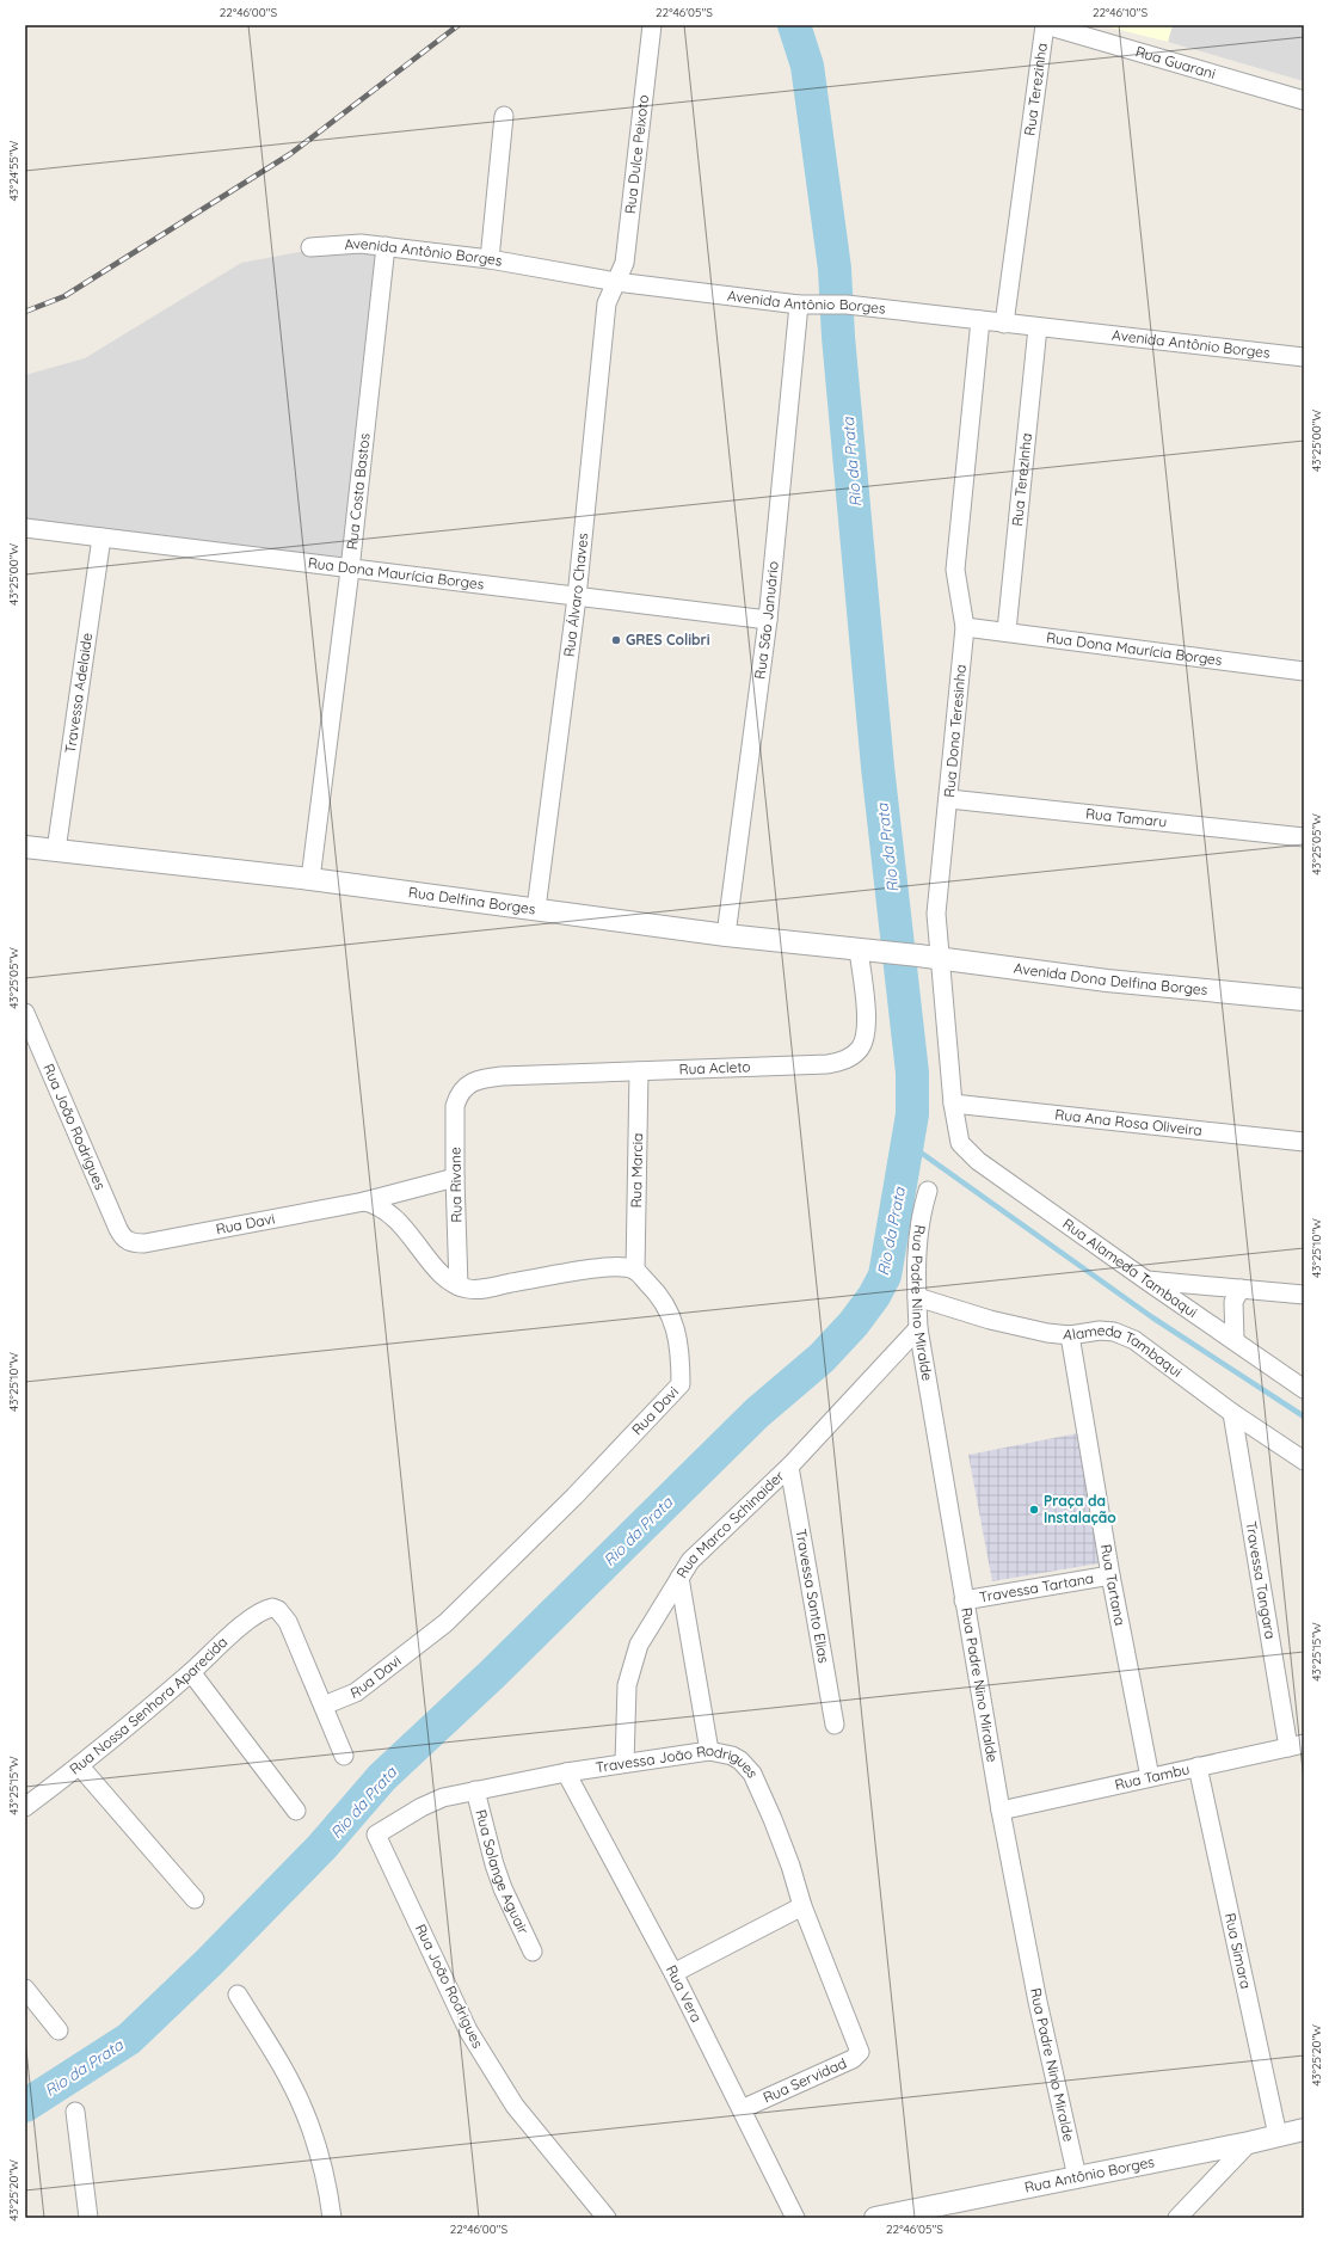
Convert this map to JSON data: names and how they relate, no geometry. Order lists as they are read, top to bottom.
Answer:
{
  "streets": {
    "street": [
      "Rua Guarani",
      "Rua Terezinha",
      "Rua Dulce Peixoto",
      "Avenida Antônio Borges",
      "Rua Costa Bastos",
      "Rua Dona Maurícia Borges",
      "Rua Álvaro Chaves",
      "Rua Sāo Januário",
      "Travessa Adelaide",
      "Rua Dona Teresinha",
      "Rua Tamaru",
      "Rua Delfina Borges",
      "Avenida Dona Delfina Borges",
      "Rua Acleto",
      "Rua Ana Rosa Oliveira",
      "Rua João Rodrigues",
      "Rua Marcia",
      "Rua Rivane",
      "Rua Davi",
      "Rua Alameda Tambaqui",
      "Rua Padre Nino Miralde",
      "Alameda Tambaqui",
      "Rua Marco Schinaider",
      "Travessa Tangara",
      "Rua Tartana",
      "Travessa Tartana",
      "Travessa Santo Elias",
      "Rua Nossa Senhora Aparecida",
      "Travessa Joāo Rodrigues",
      "Rua Tambu",
      "Rua Solange Aguair",
      "Rua Simara",
      "Rua Joāo Rodrigues",
      "Rua Vera",
      "Rua Servidad",
      "Rua Antônio Borges"
    ]
  },
  "crossings": [
    ["Rua Guarani", "Rua Terezinha"],
    ["Rua Terezinha", "Avenida Antônio Borges"],
    ["Rua Terezinha", "Rua Dona Maurícia Borges"],
    ["Rua Dulce Peixoto", "Avenida Antônio Borges"],
    ["Rua Dulce Peixoto", "Rua Álvaro Chaves"],
    ["Avenida Antônio Borges", "Rua Costa Bastos"],
    ["Avenida Antônio Borges", "Rua Álvaro Chaves"],
    ["Avenida Antônio Borges", "Rua Sāo Januário"],
    ["Avenida Antônio Borges", "Rua Dona Teresinha"],
    ["Rua Costa Bastos", "Rua Dona Maurícia Borges"],
    ["Rua Costa Bastos", "Rua Delfina Borges"],
    ["Rua Dona Maurícia Borges", "Rua Álvaro Chaves"],
    ["Rua Dona Maurícia Borges", "Rua Sāo Januário"],
    ["Rua Dona Maurícia Borges", "Travessa Adelaide"],
    ["Rua Dona Maurícia Borges", "Rua Dona Teresinha"],
    ["Rua Álvaro Chaves", "Rua Delfina Borges"],
    ["Rua Sāo Januário", "Rua Delfina Borges"],
    ["Travessa Adelaide", "Rua Delfina Borges"],
    ["Rua Dona Teresinha", "Rua Tamaru"],
    ["Rua Dona Teresinha", "Avenida Dona Delfina Borges"],
    ["Rua Dona Teresinha", "Rua Ana Rosa Oliveira"],
    ["Rua Dona Teresinha", "Rua Alameda Tambaqui"],
    ["Rua Delfina Borges", "Avenida Dona Delfina Borges"],
    ["Rua Delfina Borges", "Rua Acleto"],
    ["Rua Acleto", "Rua Marcia"],
    ["Rua Acleto", "Rua Rivane"],
    ["Rua João Rodrigues", "Rua Davi"],
    ["Rua Marcia", "Rua Davi"],
    ["Rua Rivane", "Rua Davi"],
    ["Rua Davi", "Rua Nossa Senhora Aparecida"],
    ["Rua Padre Nino Miralde", "Alameda Tambaqui"],
    ["Rua Padre Nino Miralde", "Rua Marco Schinaider"],
    ["Rua Padre Nino Miralde", "Travessa Tartana"],
    ["Rua Padre Nino Miralde", "Rua Tambu"],
    ["Rua Padre Nino Miralde", "Rua Antônio Borges"],
    ["Alameda Tambaqui", "Travessa Tangara"],
    ["Alameda Tambaqui", "Rua Tartana"],
    ["Rua Marco Schinaider", "Travessa Santo Elias"],
    ["Rua Marco Schinaider", "Travessa Joāo Rodrigues"],
    ["Travessa Tangara", "Rua Tambu"],
    ["Rua Tartana", "Travessa Tartana"],
    ["Rua Tartana", "Rua Tambu"],
    ["Travessa Joāo Rodrigues", "Rua Solange Aguair"],
    ["Travessa Joāo Rodrigues", "Rua Joāo Rodrigues"],
    ["Travessa Joāo Rodrigues", "Rua Vera"],
    ["Travessa Joāo Rodrigues", "Rua Servidad"],
    ["Rua Tambu", "Rua Simara"],
    ["Rua Simara", "Rua Antônio Borges"],
    ["Rua Vera", "Rua Servidad"]
  ],
  "water": ["Rio da Prata"],
  "places": ["GRES Colibri", "Praça da Instalação"],
  "coordinates": [
    "22°46'00\"S",
    "22°46'05\"S",
    "22°46'10\"S",
    "43°24'55\"W",
    "43°25'00\"W",
    "43°25'05\"W",
    "43°25'10\"W",
    "43°25'15\"W",
    "43°25'20\"W"
  ]
}
